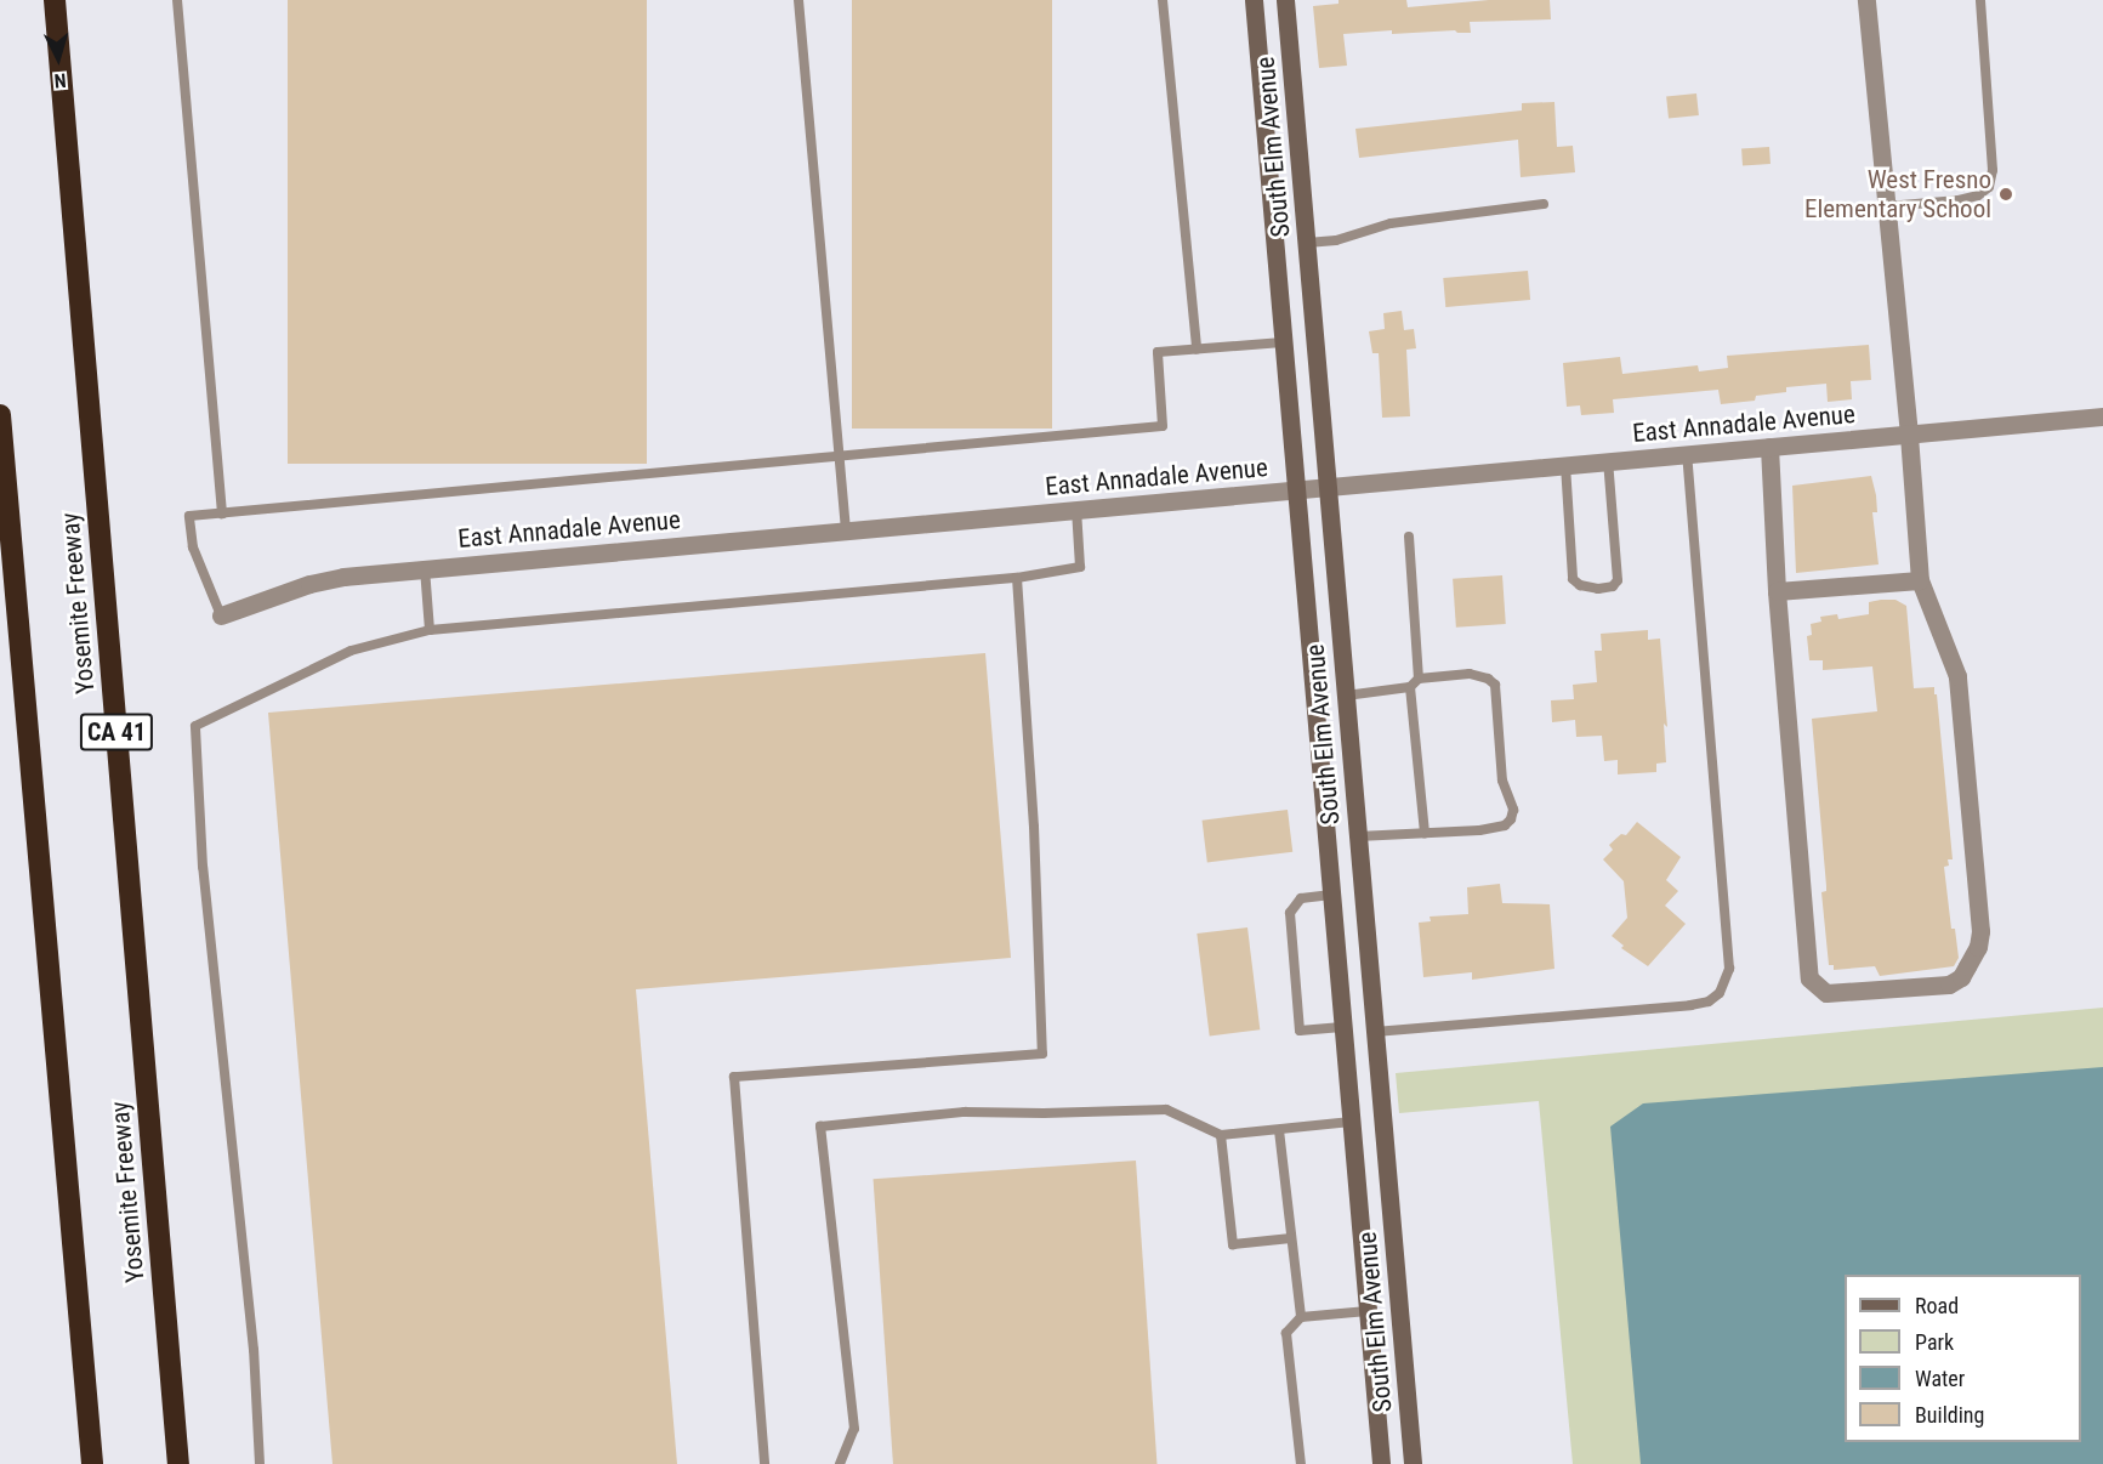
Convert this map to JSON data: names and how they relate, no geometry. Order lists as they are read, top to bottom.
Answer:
{
  "streets": {
    "highway": ["Yosemite Freeway", "CA 41"],
    "main road": ["South Elm Avenue"],
    "street": ["East Annadale Avenue"]
  },
  "crossings": [
    ["South Elm Avenue", "East Annadale Avenue"]
  ],
  "places": ["West Fresno Elementary School"],
  "legend": [
    "Road",
    "Park",
    "Water",
    "Building"
  ],
  "north": "bottom"
}
